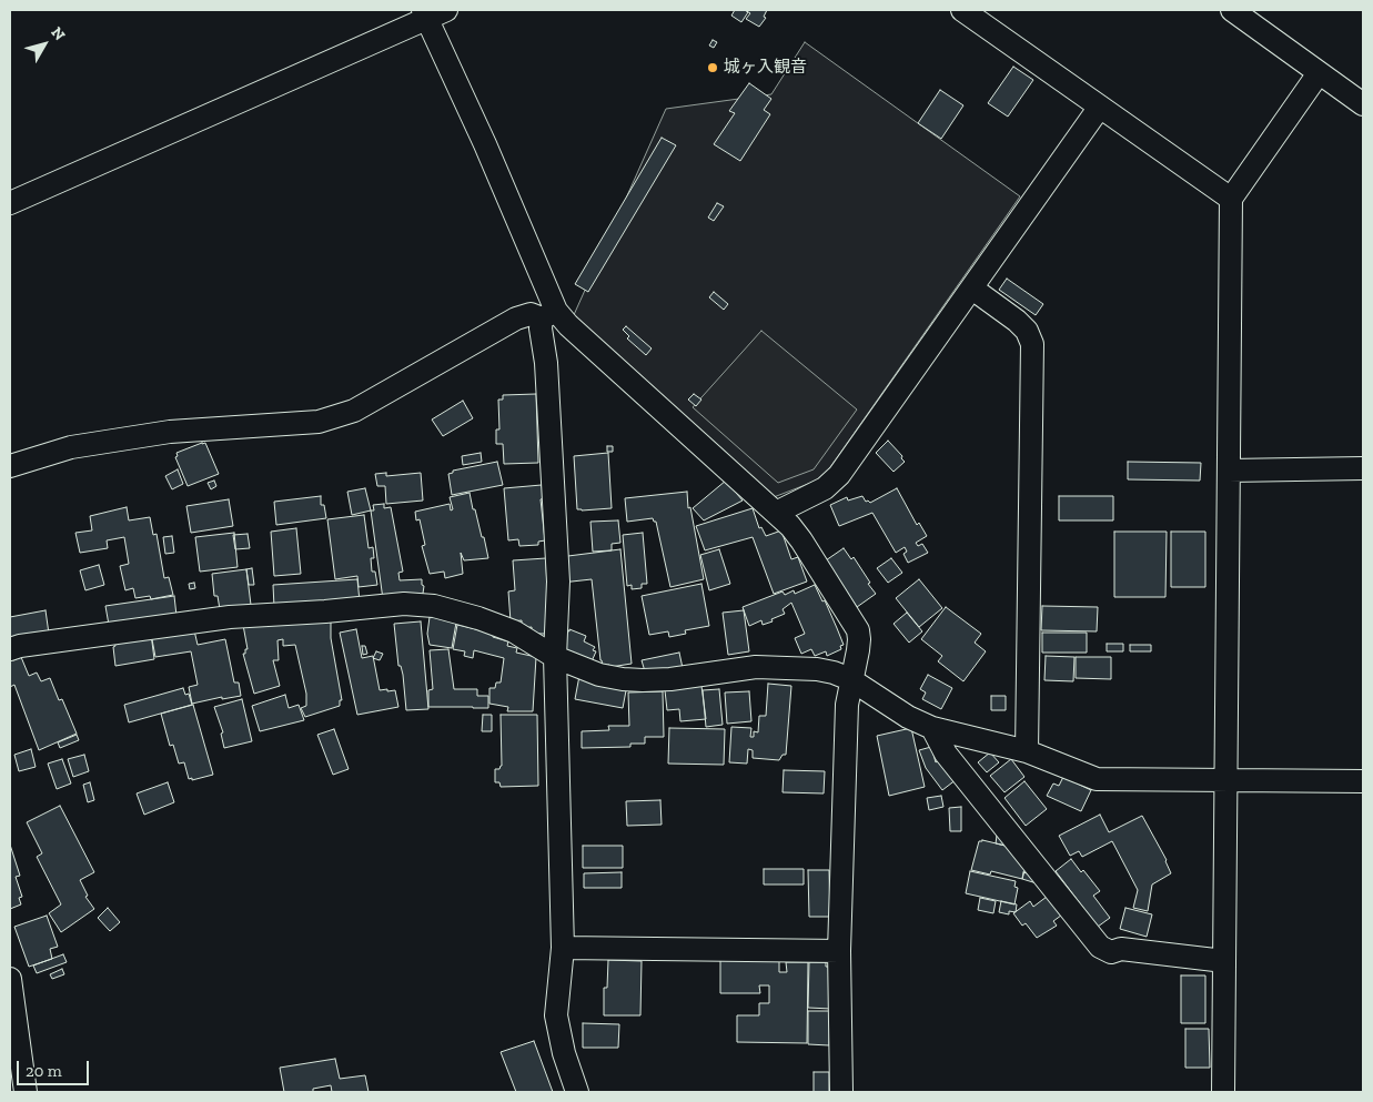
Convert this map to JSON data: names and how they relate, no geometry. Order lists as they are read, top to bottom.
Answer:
{
  "places": ["城ヶ入観音"],
  "scale_bar": "20 m",
  "north": "top right"
}
